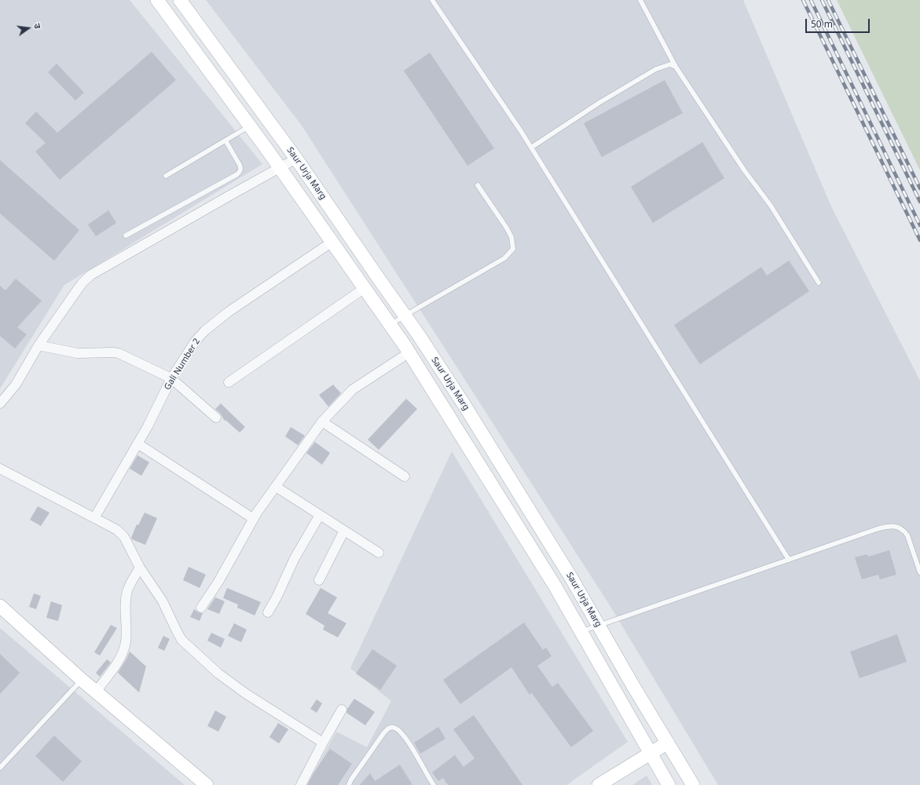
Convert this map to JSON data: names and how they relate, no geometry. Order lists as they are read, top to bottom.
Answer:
{
  "streets": {
    "street": ["Saur Urja Marg", "Gali Number 2"]
  },
  "crossings": [
    ["Saur Urja Marg", "Gali Number 2"]
  ],
  "scale_bar": "50 m",
  "north": "right"
}
